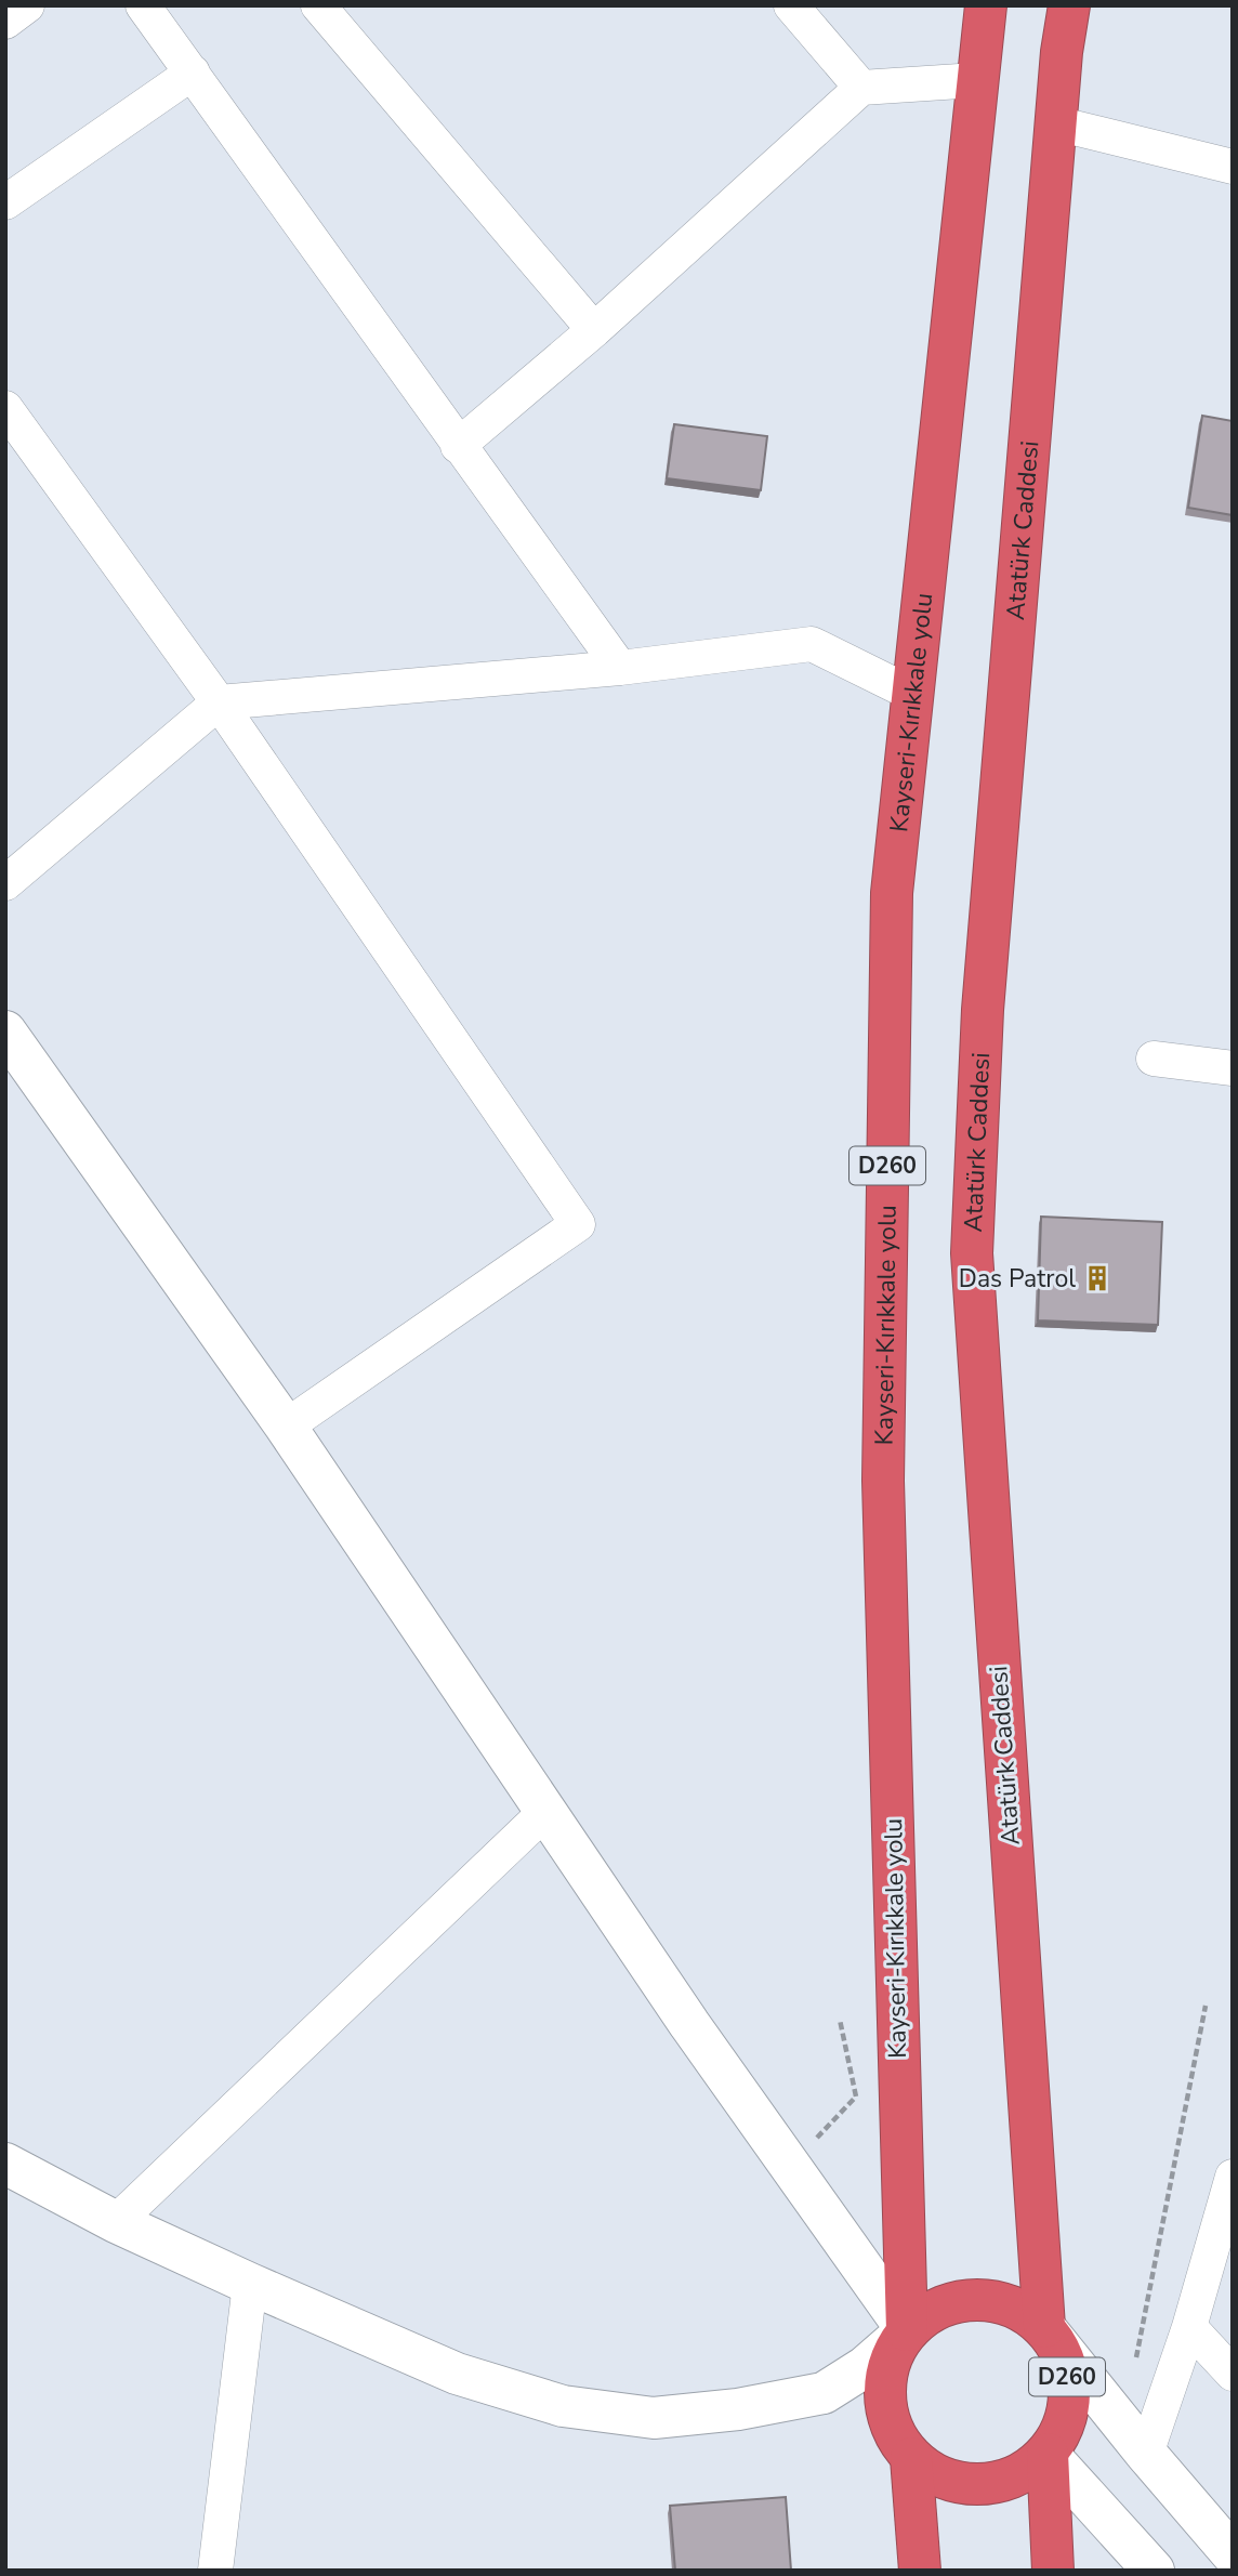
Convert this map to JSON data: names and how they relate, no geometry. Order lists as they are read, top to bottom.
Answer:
{
  "streets": {
    "highway": ["Atatürk Caddesi", "Kayseri-Kırıkkale yolu", "D260"]
  },
  "crossings": [
    ["Atatürk Caddesi", "Kayseri-Kırıkkale yolu"],
    ["Atatürk Caddesi", "D260"],
    ["Kayseri-Kırıkkale yolu", "D260"]
  ],
  "places": {
    "building": ["Das Patrol"]
  }
}
